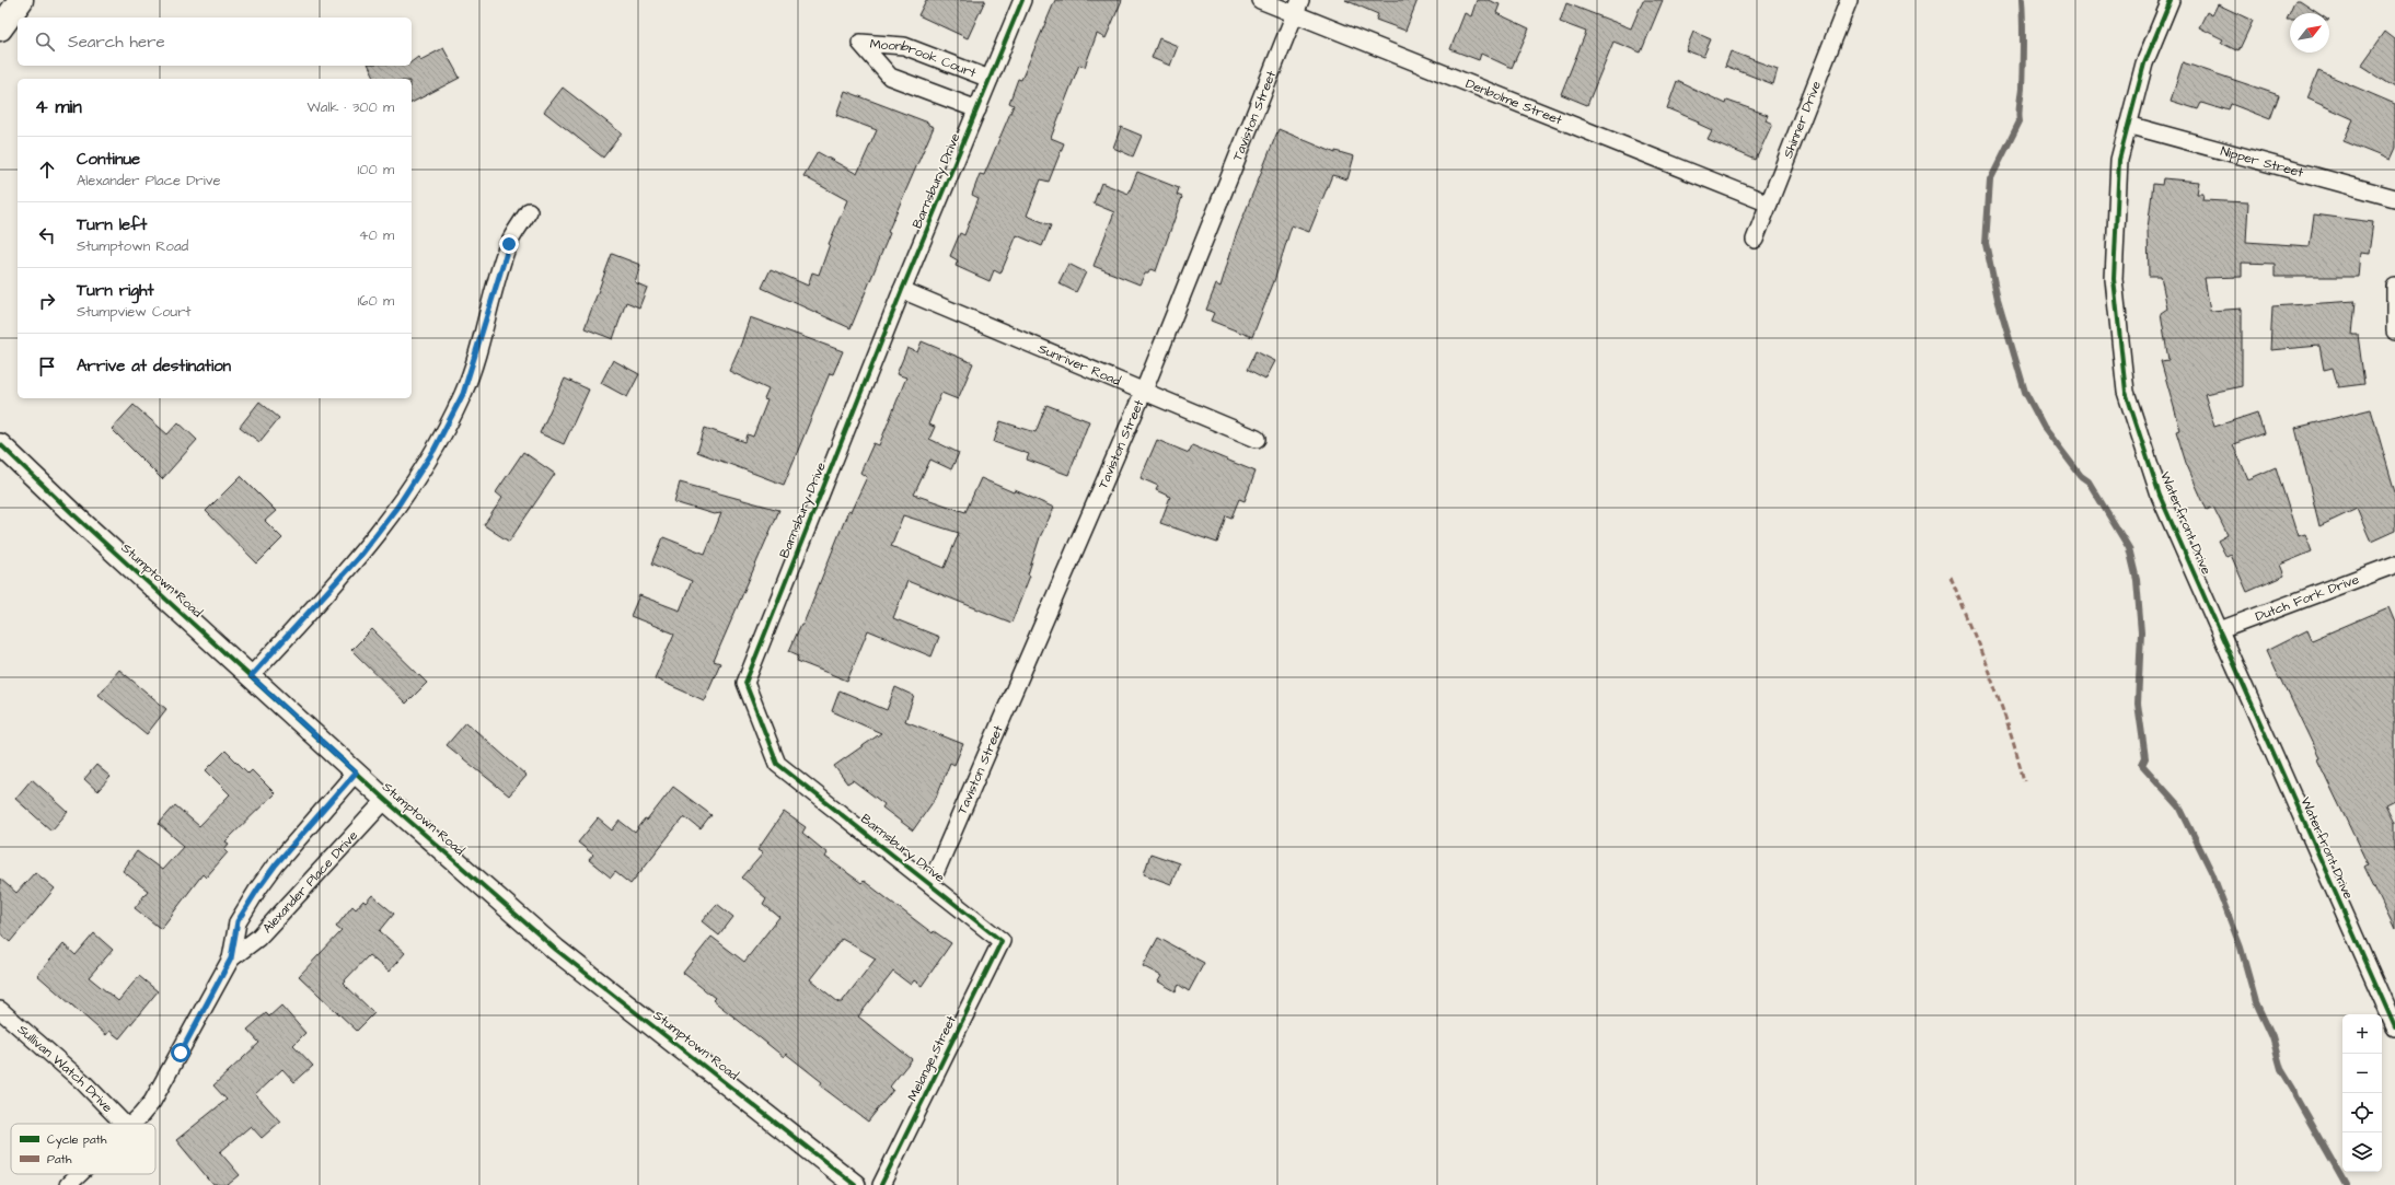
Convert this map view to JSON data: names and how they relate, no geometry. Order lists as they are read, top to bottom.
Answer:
{
  "streets": {
    "street": [
      "Moonbrook Court",
      "Denbolme Street",
      "Taviston Street",
      "Shinner Drive",
      "Nipper Street",
      "Barnsbury Drive",
      "Sunriver Road",
      "Waterfront Drive",
      "Stumptown Road",
      "Dutch Fork Drive",
      "Alexander Place Drive",
      "Melange Street",
      "Sullivan Watch Drive"
    ]
  },
  "crossings": [
    ["Moonbrook Court", "Barnsbury Drive"],
    ["Denbolme Street", "Taviston Street"],
    ["Denbolme Street", "Shinner Drive"],
    ["Taviston Street", "Barnsbury Drive"],
    ["Taviston Street", "Sunriver Road"],
    ["Nipper Street", "Waterfront Drive"],
    ["Barnsbury Drive", "Sunriver Road"],
    ["Barnsbury Drive", "Melange Street"],
    ["Waterfront Drive", "Dutch Fork Drive"],
    ["Stumptown Road", "Alexander Place Drive"]
  ],
  "legend": ["Cycle path", "Path"],
  "north": "top right",
  "page": {
    "search": "Search here",
    "heading": ["4 min", "Walk · 300 m"],
    "list": [
      ["Continue", "Alexander Place Drive", "100 m"],
      ["Turn left", "Stumptown Road", "40 m"],
      ["Turn right", "Stumpview Court", "160 m"],
      "Arrive at destination"
    ],
    "map_buttons": ["+", "−"]
  }
}
